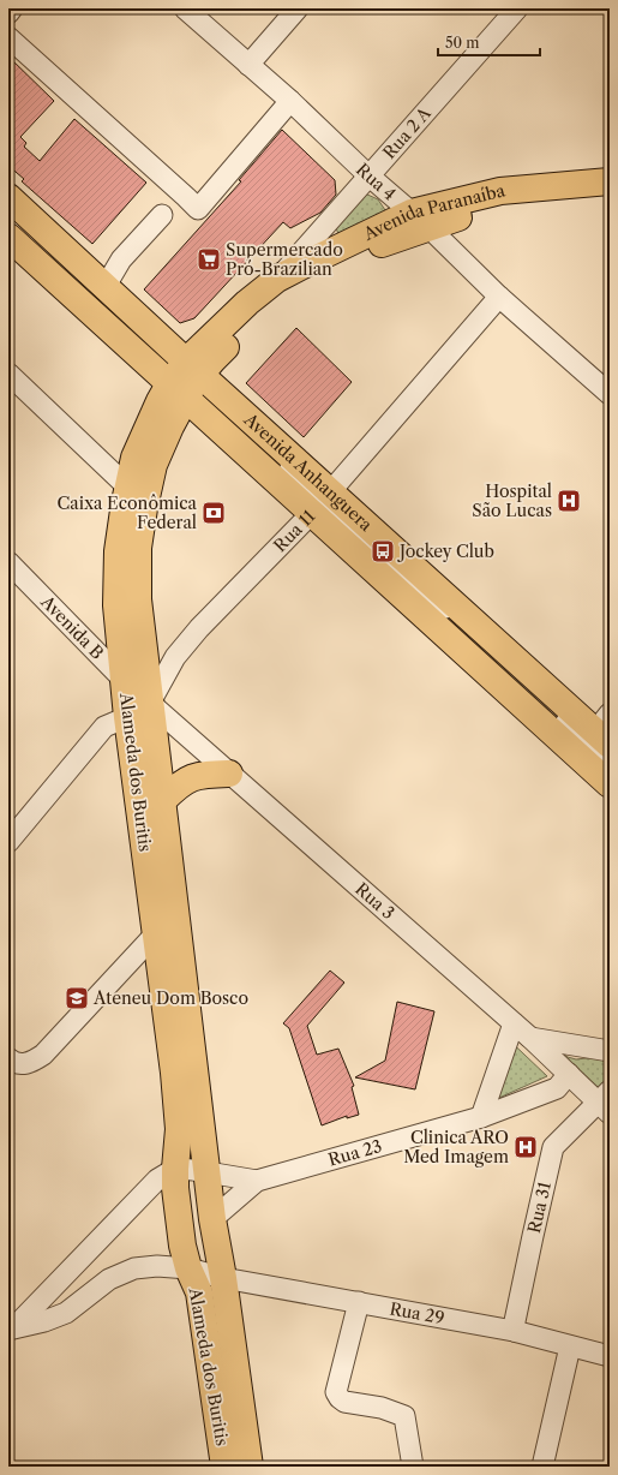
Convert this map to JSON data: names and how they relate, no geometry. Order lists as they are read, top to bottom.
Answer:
{
  "streets": {
    "main road": ["Avenida Paranaíba", "Avenida Anhanguera", "Alameda dos Buritis"],
    "street": [
      "Rua 2 A",
      "Rua 4",
      "Rua 11",
      "Avenida B",
      "Rua 3",
      "Rua 23",
      "Rua 31",
      "Rua 29"
    ]
  },
  "crossings": [
    ["Rua 2 A", "Rua 4"],
    ["Rua 2 A", "Avenida Paranaíba"],
    ["Rua 4", "Avenida Paranaíba"],
    ["Rua 4", "Rua 11"],
    ["Avenida Paranaíba", "Avenida Anhanguera"],
    ["Avenida Paranaíba", "Alameda dos Buritis"],
    ["Avenida Anhanguera", "Rua 11"],
    ["Avenida Anhanguera", "Alameda dos Buritis"],
    ["Rua 11", "Avenida B"],
    ["Rua 11", "Alameda dos Buritis"],
    ["Rua 11", "Rua 3"],
    ["Avenida B", "Alameda dos Buritis"],
    ["Avenida B", "Rua 3"],
    ["Alameda dos Buritis", "Rua 3"],
    ["Alameda dos Buritis", "Rua 23"],
    ["Alameda dos Buritis", "Rua 29"],
    ["Rua 3", "Rua 23"],
    ["Rua 3", "Rua 31"],
    ["Rua 31", "Rua 29"]
  ],
  "places": {
    "supermarket": ["Supermercado Pró-Brazilian"],
    "hospital": ["Hospital São Lucas", "Clinica ARO Med Imagem"],
    "bank": ["Caixa Econômica Federal"],
    "bus stop": ["Jockey Club"],
    "school or university": ["Ateneu Dom Bosco"]
  },
  "scale_bar": "50 m"
}
